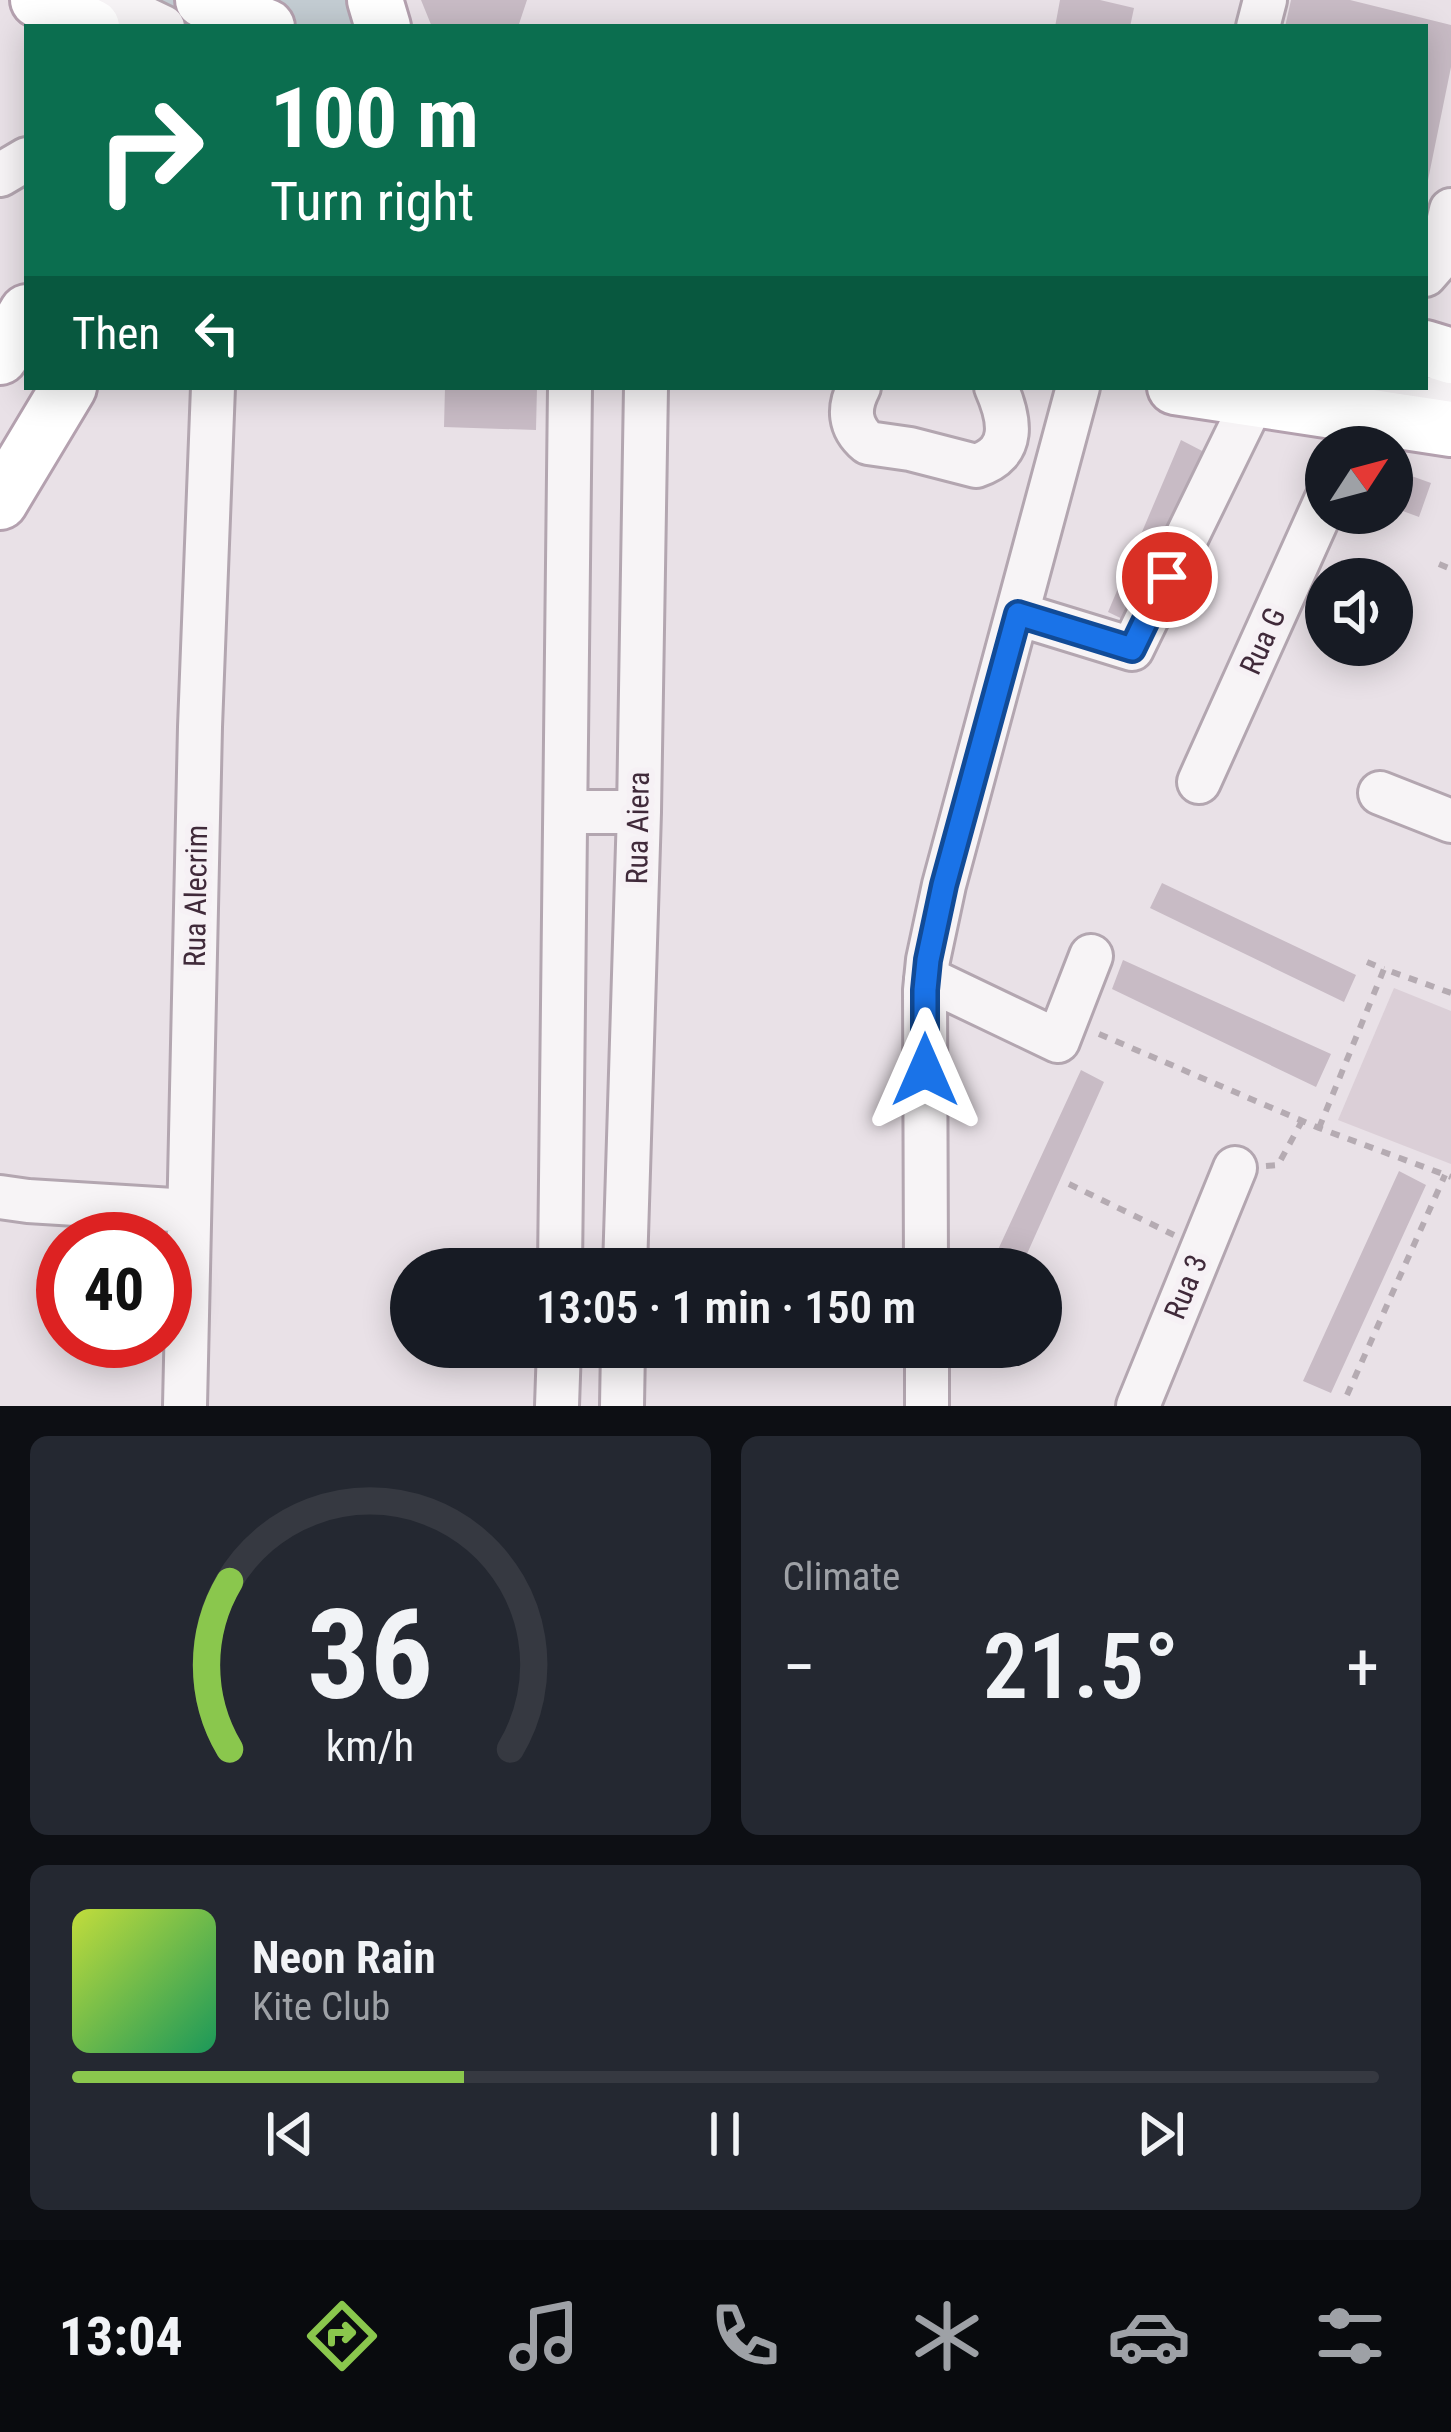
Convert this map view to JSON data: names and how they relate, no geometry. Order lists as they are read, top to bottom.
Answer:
{
  "streets": {
    "street": [
      "Rua G",
      "Rua Aiera",
      "Rua Alecrim",
      "Rua 3"
    ]
  },
  "north": "top right",
  "page": {
    "turn": ["100 m", "Turn right"],
    "then": "Then",
    "limit": "40",
    "trip": "13:05 · 1 min · 150 m",
    "tile": "Climate",
    "heat": ["−", "21.5°", "+"],
    "song": ["Neon Rain", "Kite Club"],
    "tabs": "13:04",
    "gauge": ["36", "km/h"]
  }
}
